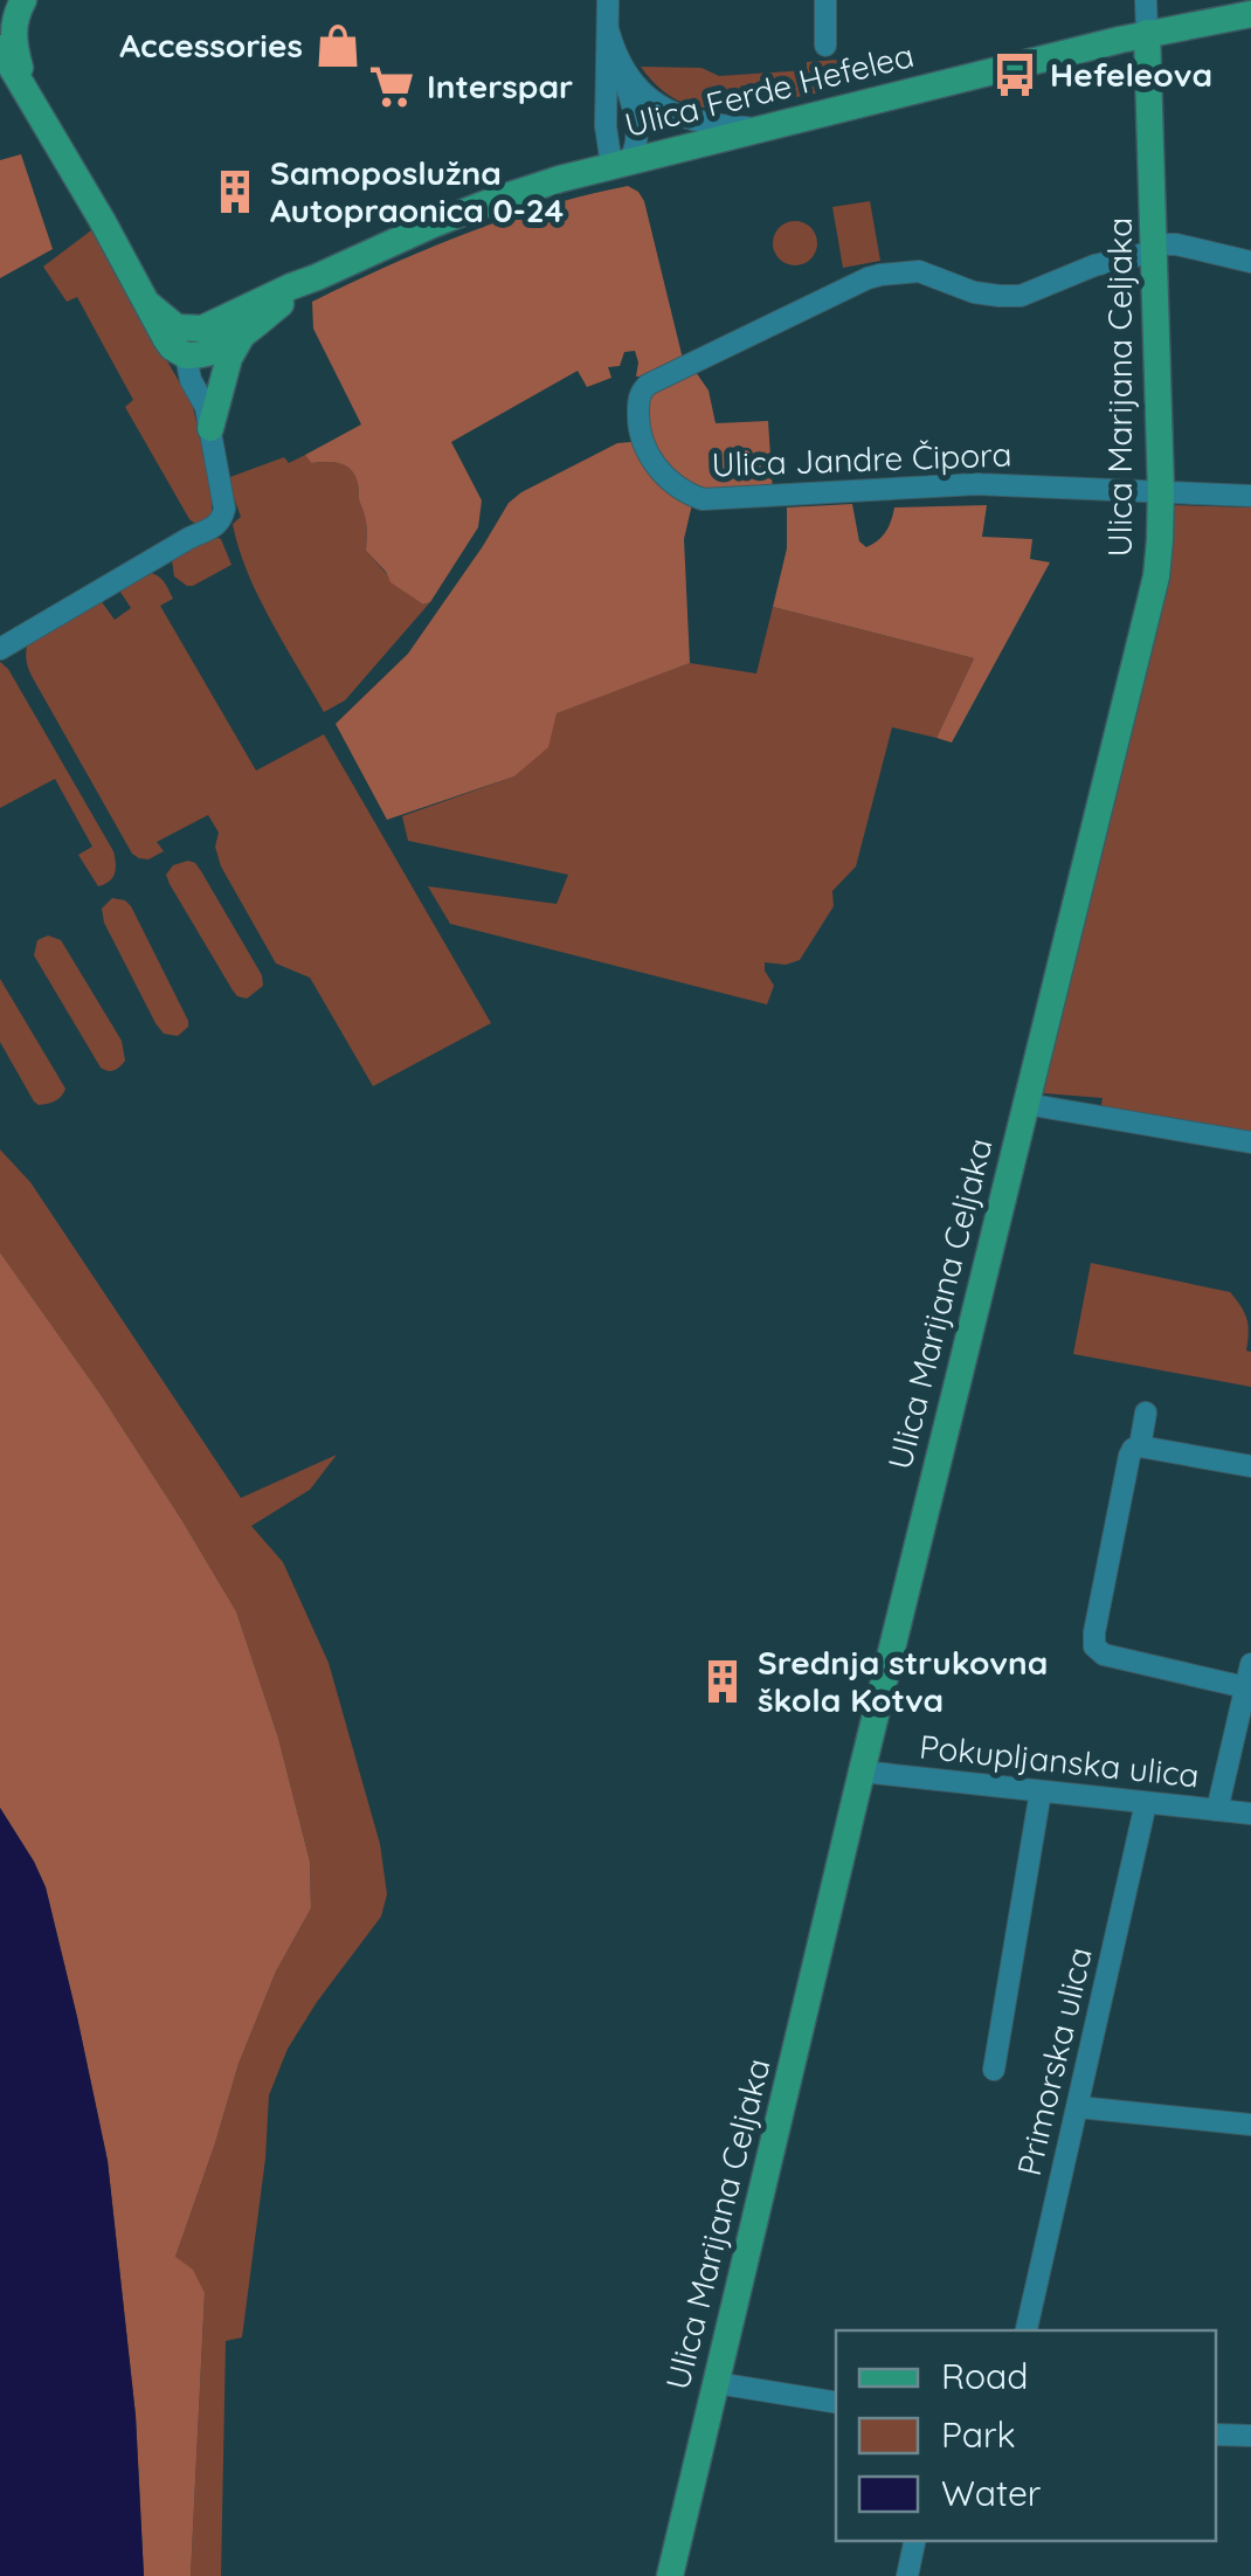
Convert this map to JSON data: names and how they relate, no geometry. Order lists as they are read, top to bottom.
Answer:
{
  "streets": {
    "main road": ["Ulica Ferde Hefelea", "Ulica Marijana Celjaka"],
    "street": ["Ulica Jandre Čipora", "Pokupljanska ulica", "Primorska ulica"]
  },
  "crossings": [
    ["Ulica Ferde Hefelea", "Ulica Marijana Celjaka"],
    ["Ulica Marijana Celjaka", "Ulica Jandre Čipora"],
    ["Ulica Marijana Celjaka", "Pokupljanska ulica"],
    ["Pokupljanska ulica", "Primorska ulica"]
  ],
  "places": {
    "shop": ["Accessories"],
    "bus stop": ["Hefeleova"],
    "supermarket": ["Interspar"],
    "building": ["Samoposlužna Autopraonica 0-24", "Srednja strukovna škola Kotva"]
  },
  "legend": ["Road", "Park", "Water"]
}
